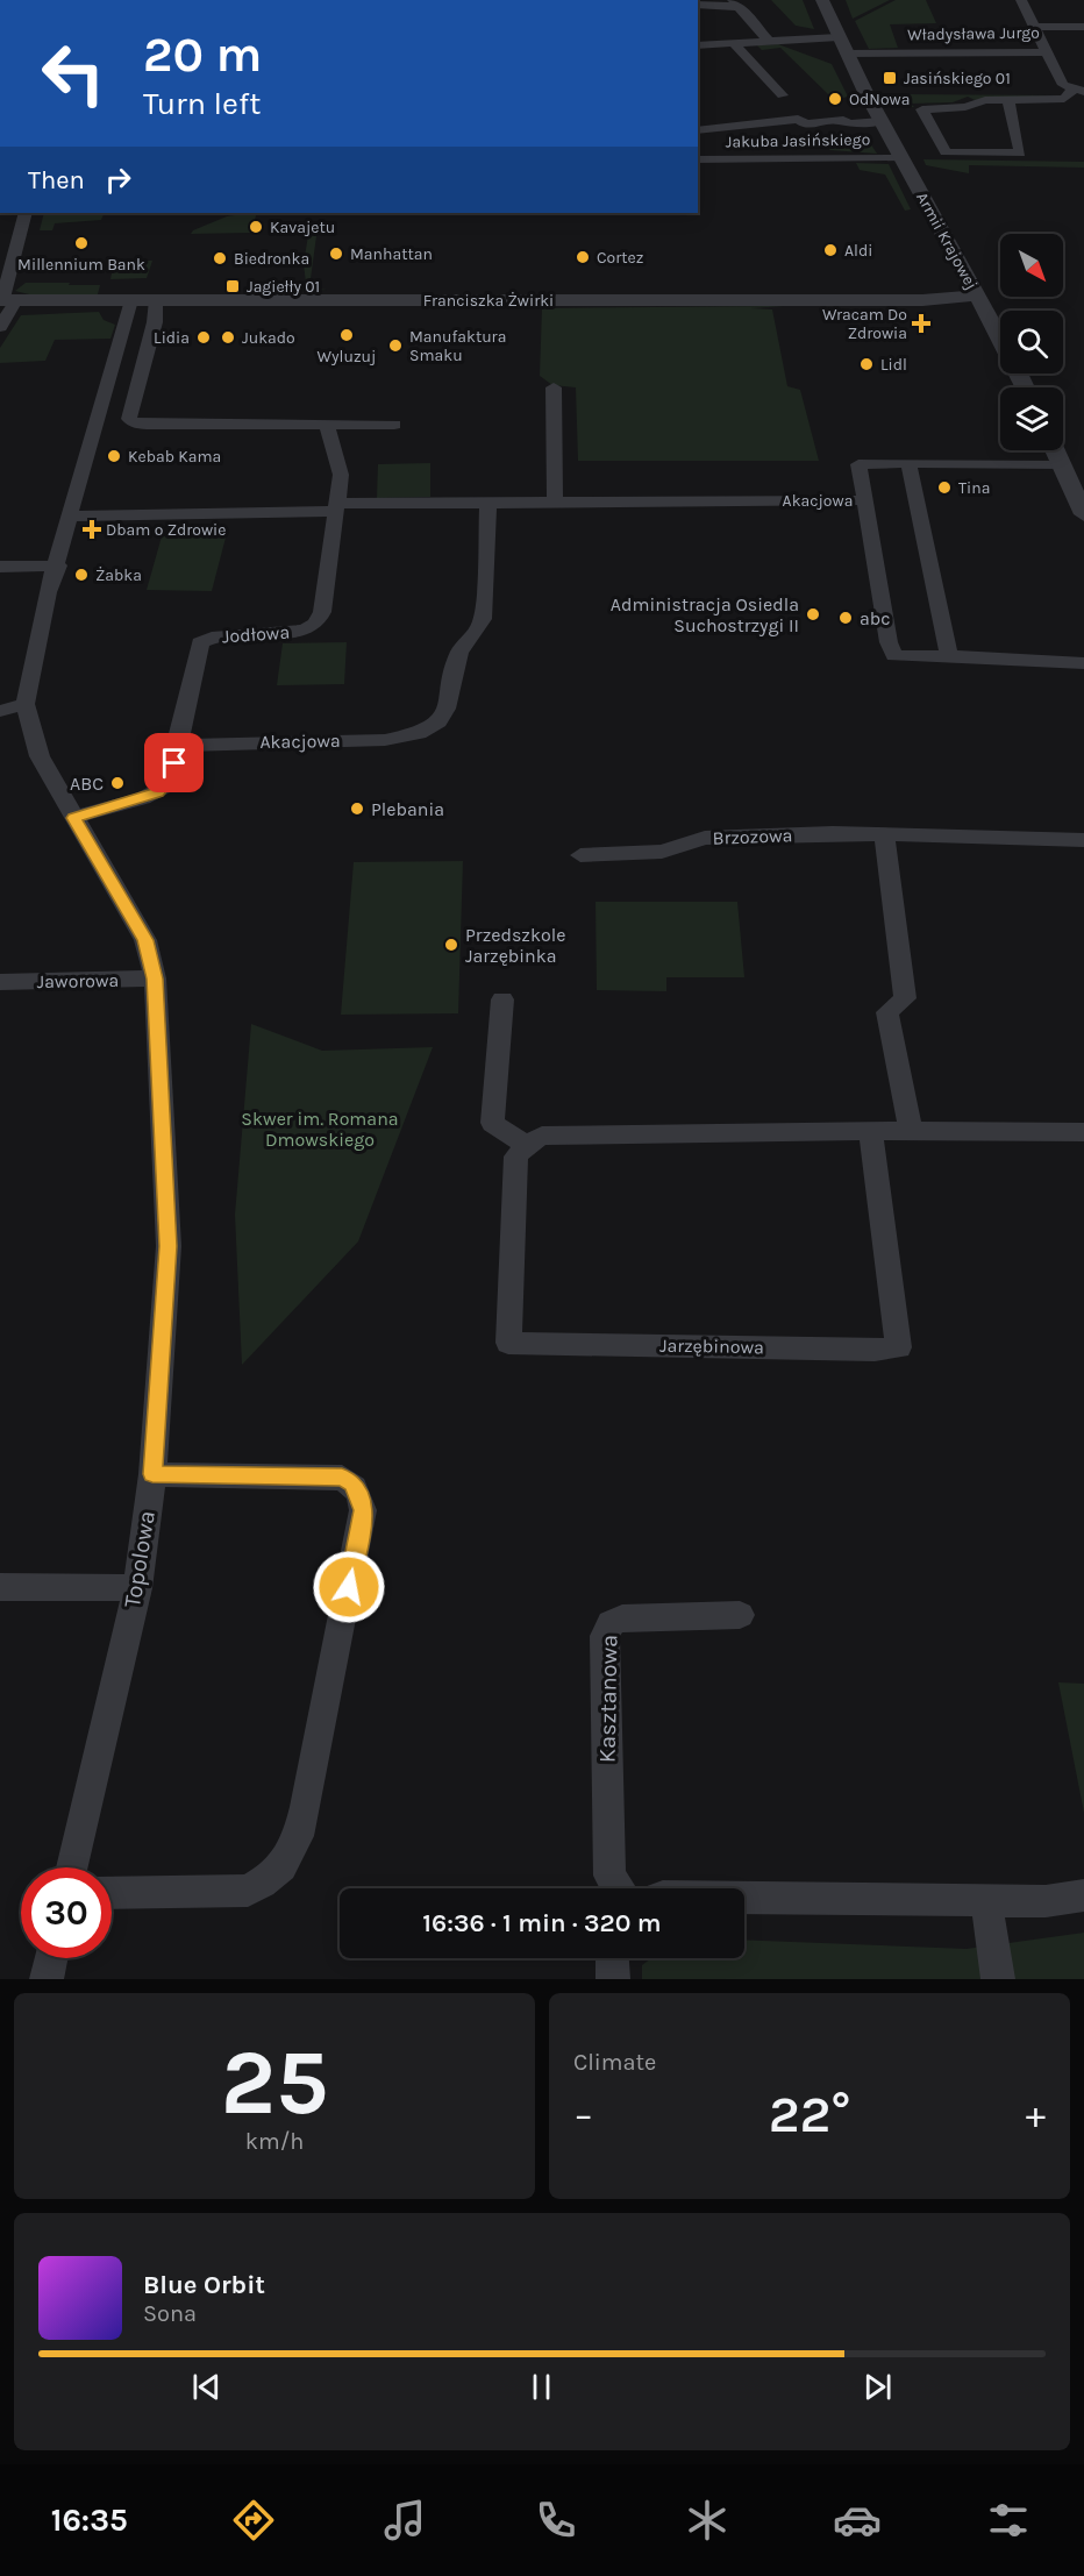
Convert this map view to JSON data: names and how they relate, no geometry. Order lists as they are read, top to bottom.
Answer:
{
  "streets": {
    "street": [
      "Władysława Jurgo",
      "Jakuba Jasińskiego",
      "Armii Krajowej",
      "Franciszka Żwirki",
      "Akacjowa",
      "Jodłowa",
      "Brzozowa",
      "Jaworowa",
      "Jarzębinowa",
      "Topolowa",
      "Kasztanowa"
    ]
  },
  "crossings": [
    ["Władysława Jurgo", "Armii Krajowej"],
    ["Jakuba Jasińskiego", "Armii Krajowej"],
    ["Armii Krajowej", "Franciszka Żwirki"],
    ["Akacjowa", "Jodłowa"],
    ["Jaworowa", "Topolowa"]
  ],
  "parks": ["Skwer im. Romana Dmowskiego"],
  "places": {
    "transit": ["Jasińskiego 01", "Jagiełły 01"],
    "other": [
      "OdNowa",
      "Kavajetu",
      "Millennium Bank",
      "Aldi",
      "Manhattan",
      "Cortez",
      "Biedronka",
      "Wyluzuj",
      "Lidia",
      "Jukado",
      "Manufaktura Smaku",
      "Lidl",
      "Kebab Kama",
      "Tina",
      "Żabka",
      "Administracja Osiedla Suchostrzygi II",
      "abc",
      "ABC",
      "Plebania",
      "Przedszkole Jarzębinka"
    ],
    "health": ["Wracam Do Zdrowia", "Dbam o Zdrowie"]
  },
  "north": "bottom right",
  "page": {
    "turn": ["20 m", "Turn left"],
    "then": "Then",
    "limit": "30",
    "trip": "16:36 · 1 min · 320 m",
    "tile": [
      ["25", "km/h"],
      "Climate"
    ],
    "heat": ["−", "22°", "+"],
    "song": ["Blue Orbit", "Sona"],
    "tabs": "16:35"
  }
}
